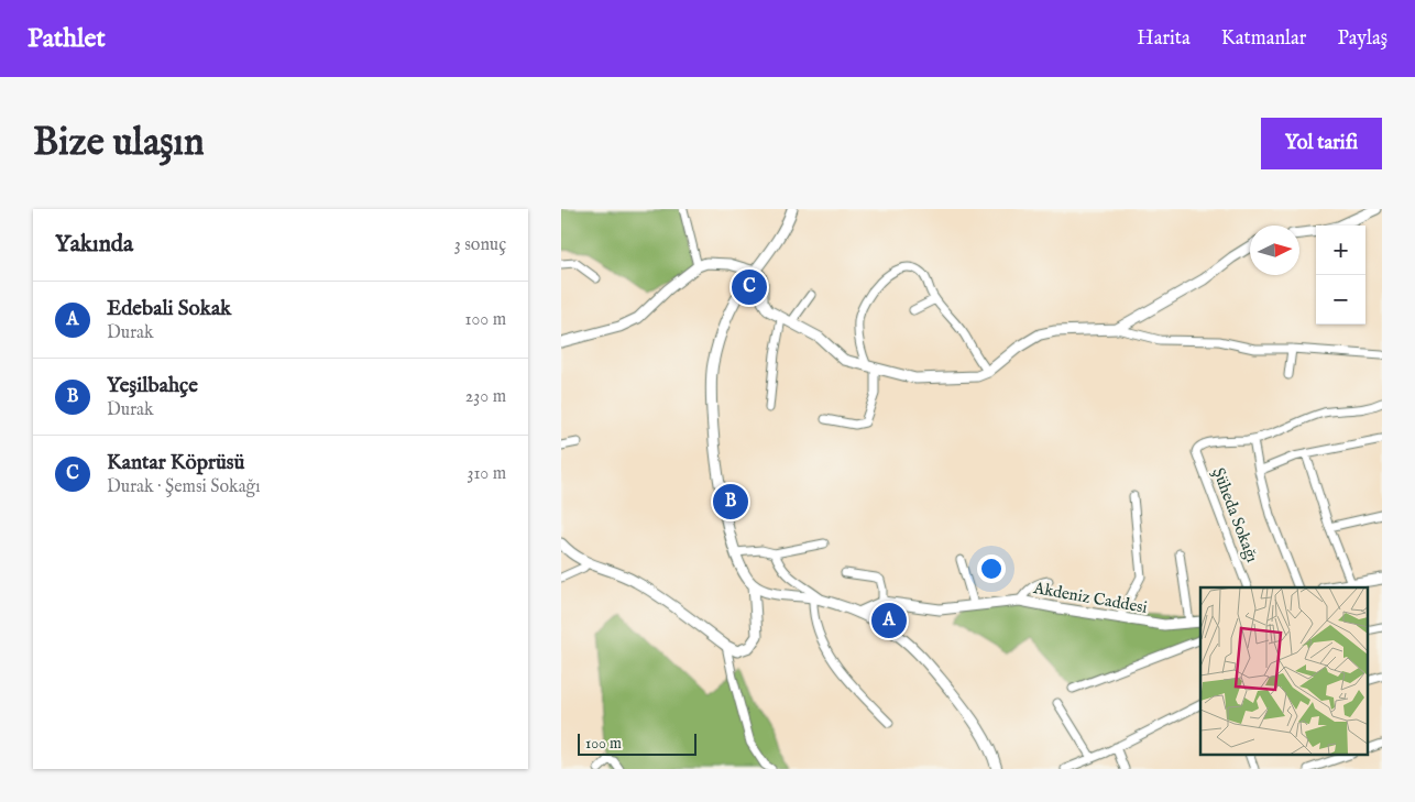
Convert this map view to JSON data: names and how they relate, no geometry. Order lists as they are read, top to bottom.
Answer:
{
  "streets": {
    "street": ["Şüheda Sokağı", "Akdeniz Caddesi"]
  },
  "scale_bar": "100 m",
  "north": "right",
  "page": {
    "header": "Pathlet",
    "nav": ["Harita", "Katmanlar", "Paylaş"],
    "buttons": "Yol tarifi",
    "title": "Bize ulaşın",
    "heading": ["Yakında", "3 sonuç"],
    "map_buttons": ["+", "−"],
    "pins": ["C", "B", "A"],
    "list": [
      {
        "mark": "A",
        "name": "Edebali Sokak",
        "note": "Durak",
        "value": "100 m"
      },
      {
        "mark": "B",
        "name": "Yeşilbahçe",
        "note": "Durak",
        "value": "230 m"
      },
      {
        "mark": "C",
        "name": "Kantar Köprüsü",
        "note": "Durak · Şemsi Sokağı",
        "value": "310 m"
      }
    ],
    "scale": "100 m"
  }
}
